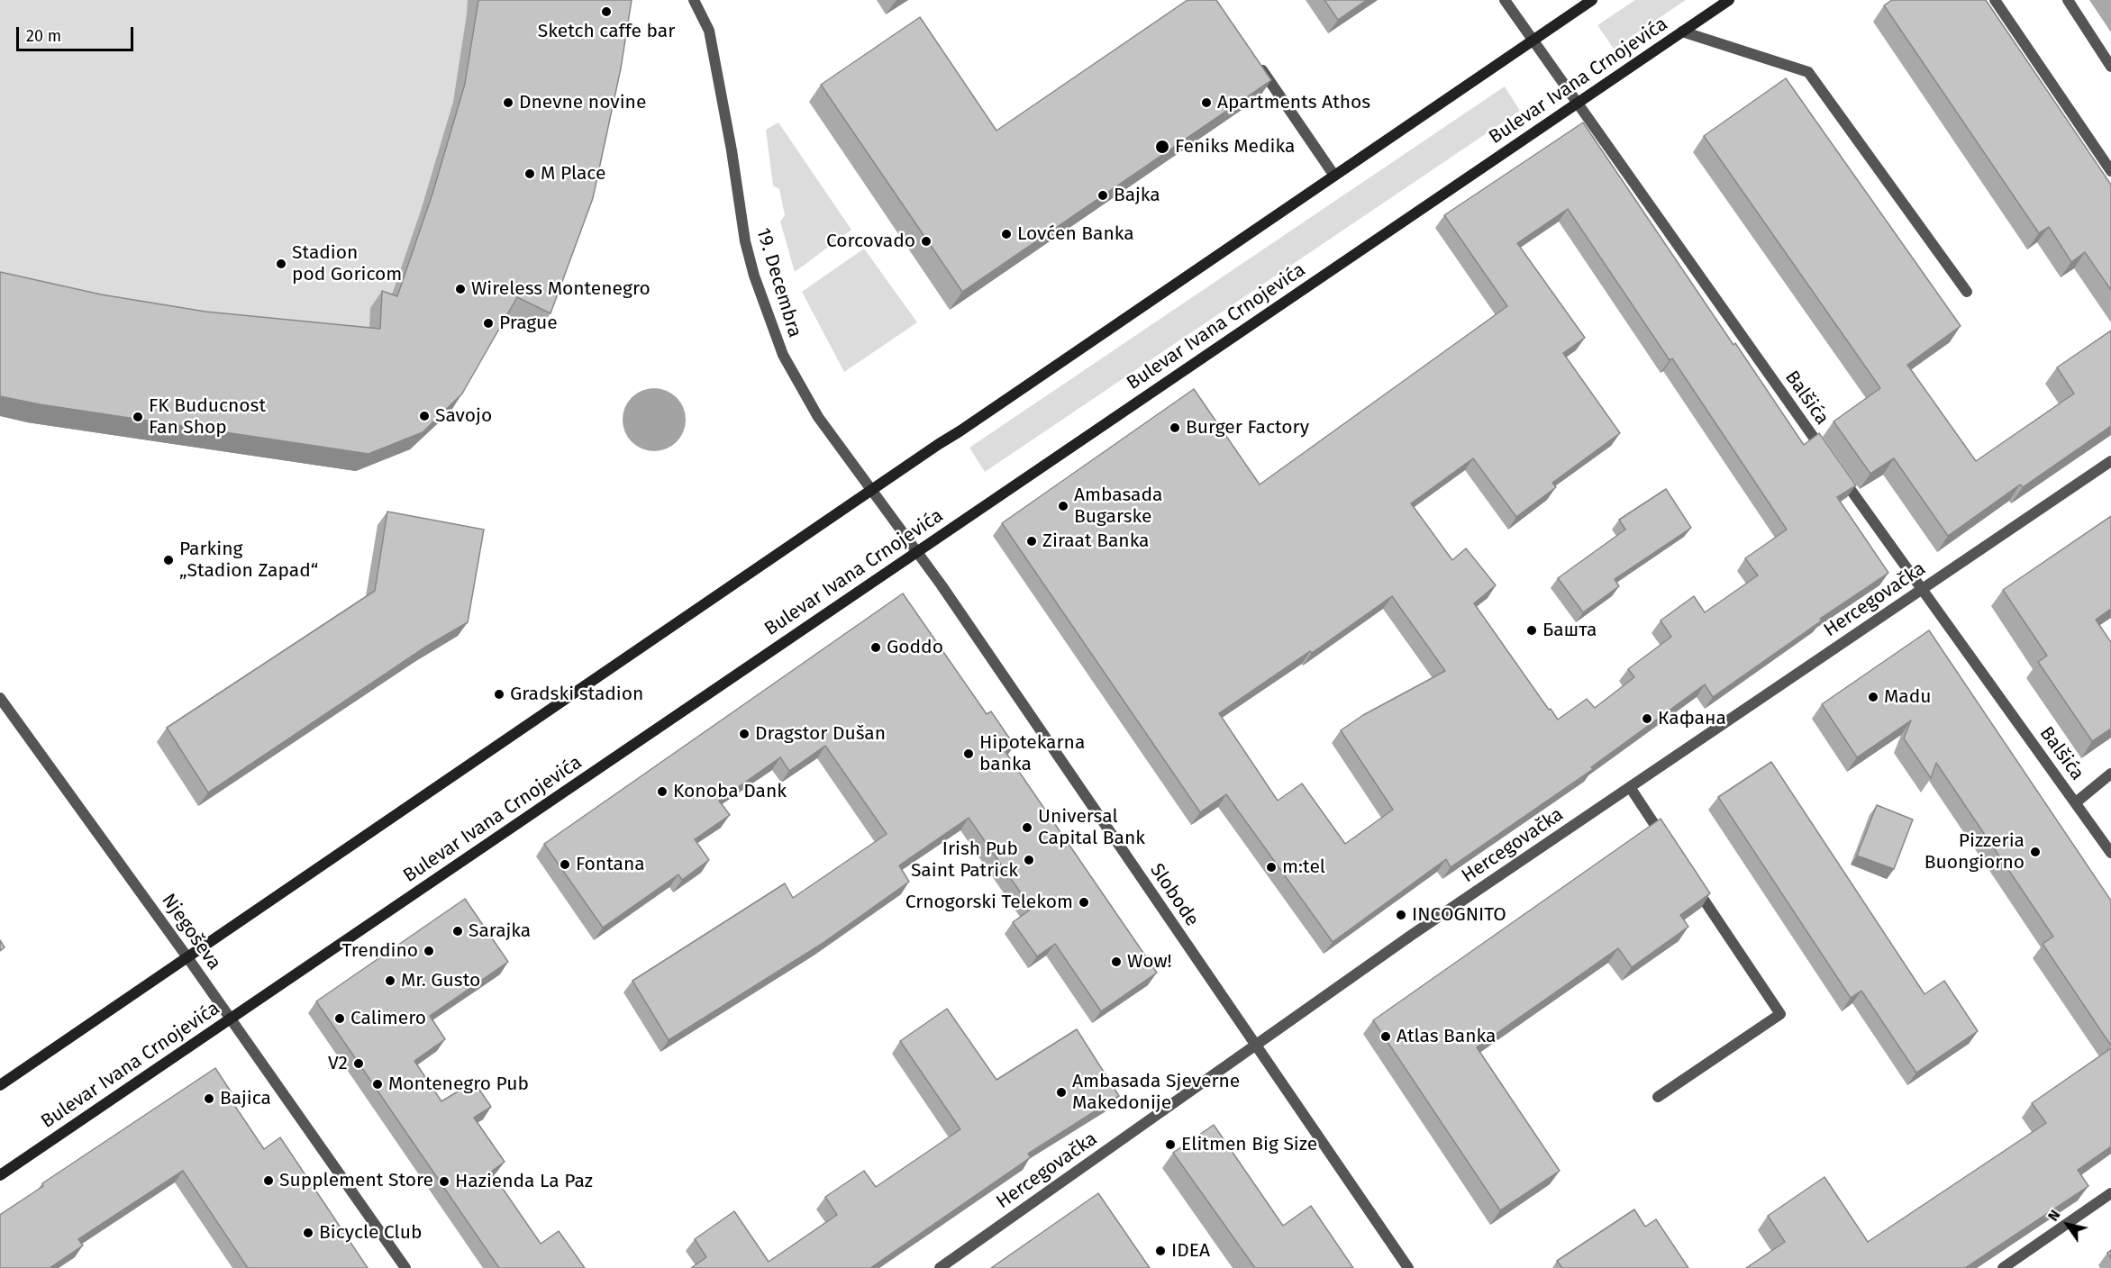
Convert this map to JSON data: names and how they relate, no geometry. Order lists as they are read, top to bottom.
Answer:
{
  "streets": {
    "main road": ["Bulevar Ivana Crnojevića"],
    "street": [
      "19. Decembra",
      "Balšića",
      "Hercegovačka",
      "Slobode",
      "Njegoševa"
    ]
  },
  "crossings": [
    ["Bulevar Ivana Crnojevića", "Balšića"],
    ["Bulevar Ivana Crnojevića", "Slobode"],
    ["Bulevar Ivana Crnojevića", "Njegoševa"],
    ["19. Decembra", "Slobode"],
    ["Balšića", "Hercegovačka"],
    ["Hercegovačka", "Slobode"]
  ],
  "places": [
    "Sketch caffe bar",
    "Dnevne novine",
    "Apartments Athos",
    "Feniks Medika",
    "M Place",
    "Bajka",
    "Lovćen Banka",
    "Corcovado",
    "Stadion pod Goricom",
    "Wireless Montenegro",
    "Prague",
    "Savojo",
    "FK Buducnost Fan Shop",
    "Burger Factory",
    "Ambasada Bugarske",
    "Ziraat Banka",
    "Parking „Stadion Zapad“",
    "Башта",
    "Goddo",
    "Gradski stadion",
    "Madu",
    "Кафана",
    "Dragstor Dušan",
    "Hipotekarna banka",
    "Konoba Dank",
    "Universal Capital Bank",
    "Pizzeria Buongiorno",
    "Irish Pub Saint Patrick",
    "Fontana",
    "m:tel",
    "Crnogorski Telekom",
    "INCOGNITO",
    "Sarajka",
    "Trendino",
    "Wow!",
    "Mr. Gusto",
    "Calimero",
    "Atlas Banka",
    "V2",
    "Montenegro Pub",
    "Ambasada Sjeverne Makedonije",
    "Bajica",
    "Еlitmen Big Size",
    "Supplement Store",
    "Hazienda La Paz",
    "Bicycle Club",
    "IDEA"
  ],
  "scale_bar": "20 m",
  "north": "top left"
}
